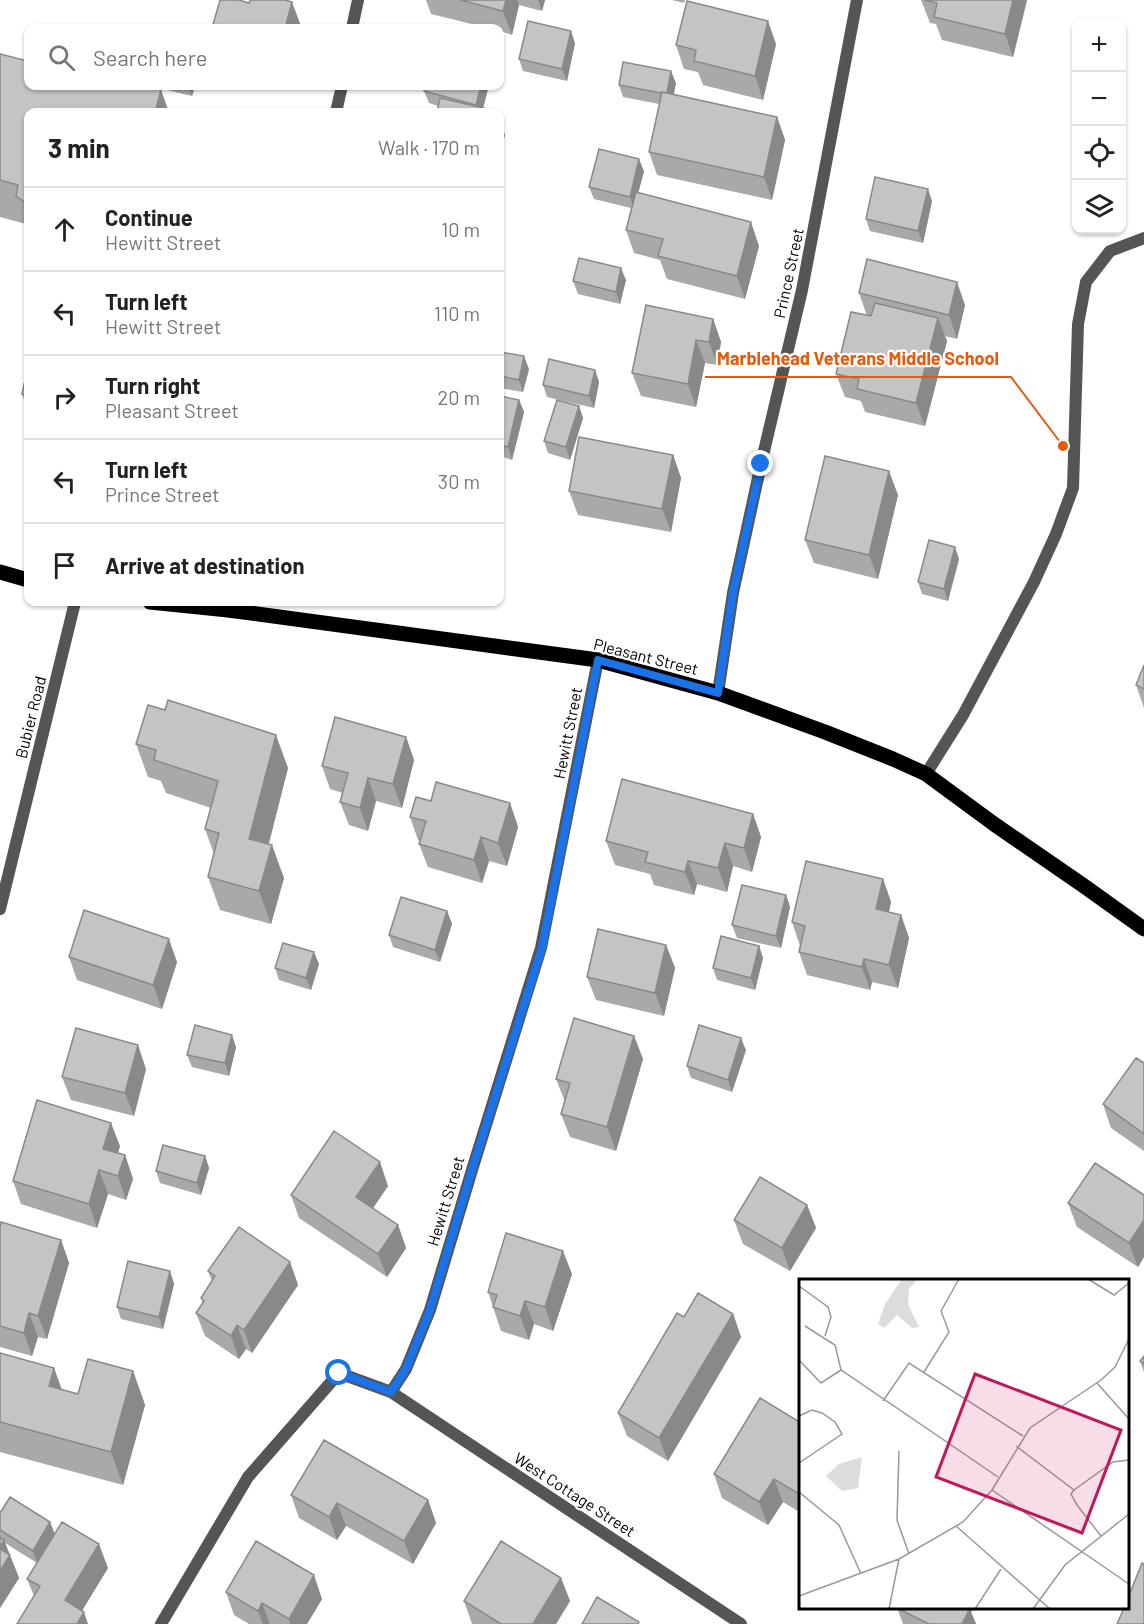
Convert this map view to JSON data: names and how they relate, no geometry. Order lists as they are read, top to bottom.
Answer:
{
  "streets": {
    "main road": ["Pleasant Street"],
    "street": [
      "Prince Street",
      "Bubier Road",
      "Hewitt Street",
      "West Cottage Street"
    ]
  },
  "crossings": [
    ["Prince Street", "Pleasant Street"],
    ["Pleasant Street", "Hewitt Street"],
    ["Hewitt Street", "West Cottage Street"]
  ],
  "places": ["Marblehead Veterans Middle School"],
  "page": {
    "map_buttons": ["+", "−"],
    "search": "Search here",
    "heading": ["3 min", "Walk · 170 m"],
    "list": [
      ["Continue", "Hewitt Street", "10 m"],
      ["Turn left", "Hewitt Street", "110 m"],
      ["Turn right", "Pleasant Street", "20 m"],
      ["Turn left", "Prince Street", "30 m"],
      "Arrive at destination"
    ]
  }
}
